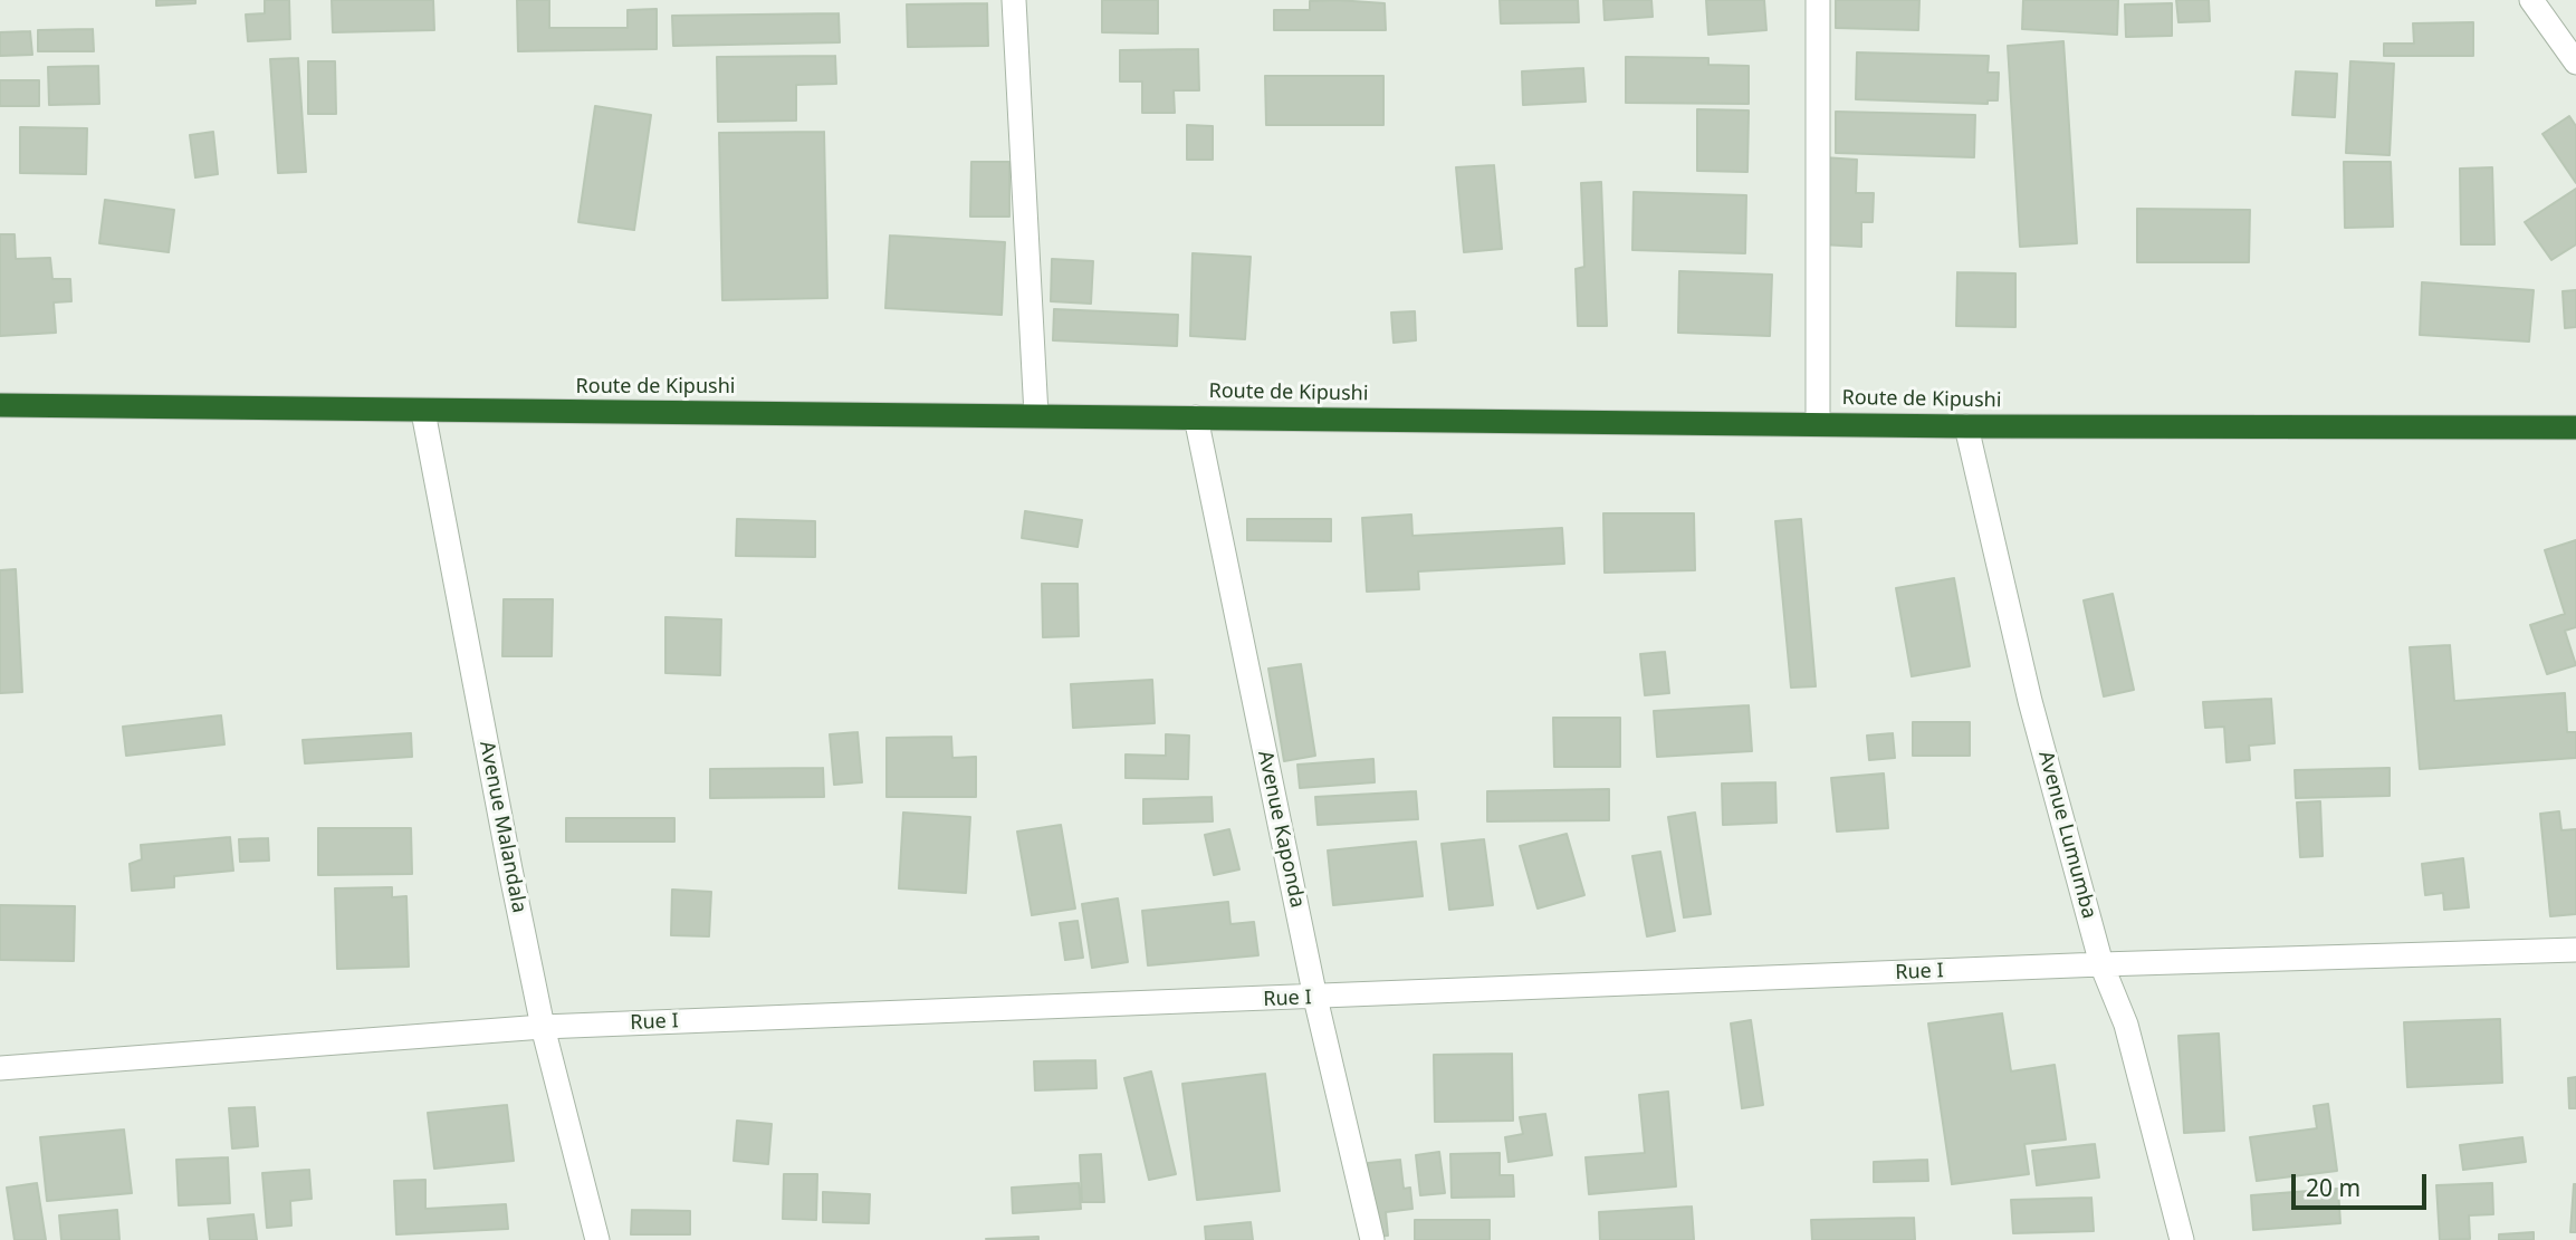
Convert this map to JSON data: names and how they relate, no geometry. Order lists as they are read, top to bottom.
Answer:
{
  "streets": {
    "highway": ["Route de Kipushi"],
    "street": [
      "Avenue Malandala",
      "Avenue Kaponda",
      "Avenue Lumumba",
      "Rue I"
    ]
  },
  "crossings": [
    ["Route de Kipushi", "Avenue Malandala"],
    ["Route de Kipushi", "Avenue Kaponda"],
    ["Route de Kipushi", "Avenue Lumumba"],
    ["Avenue Malandala", "Rue I"],
    ["Avenue Kaponda", "Rue I"],
    ["Avenue Lumumba", "Rue I"]
  ],
  "scale_bar": "20 m"
}
